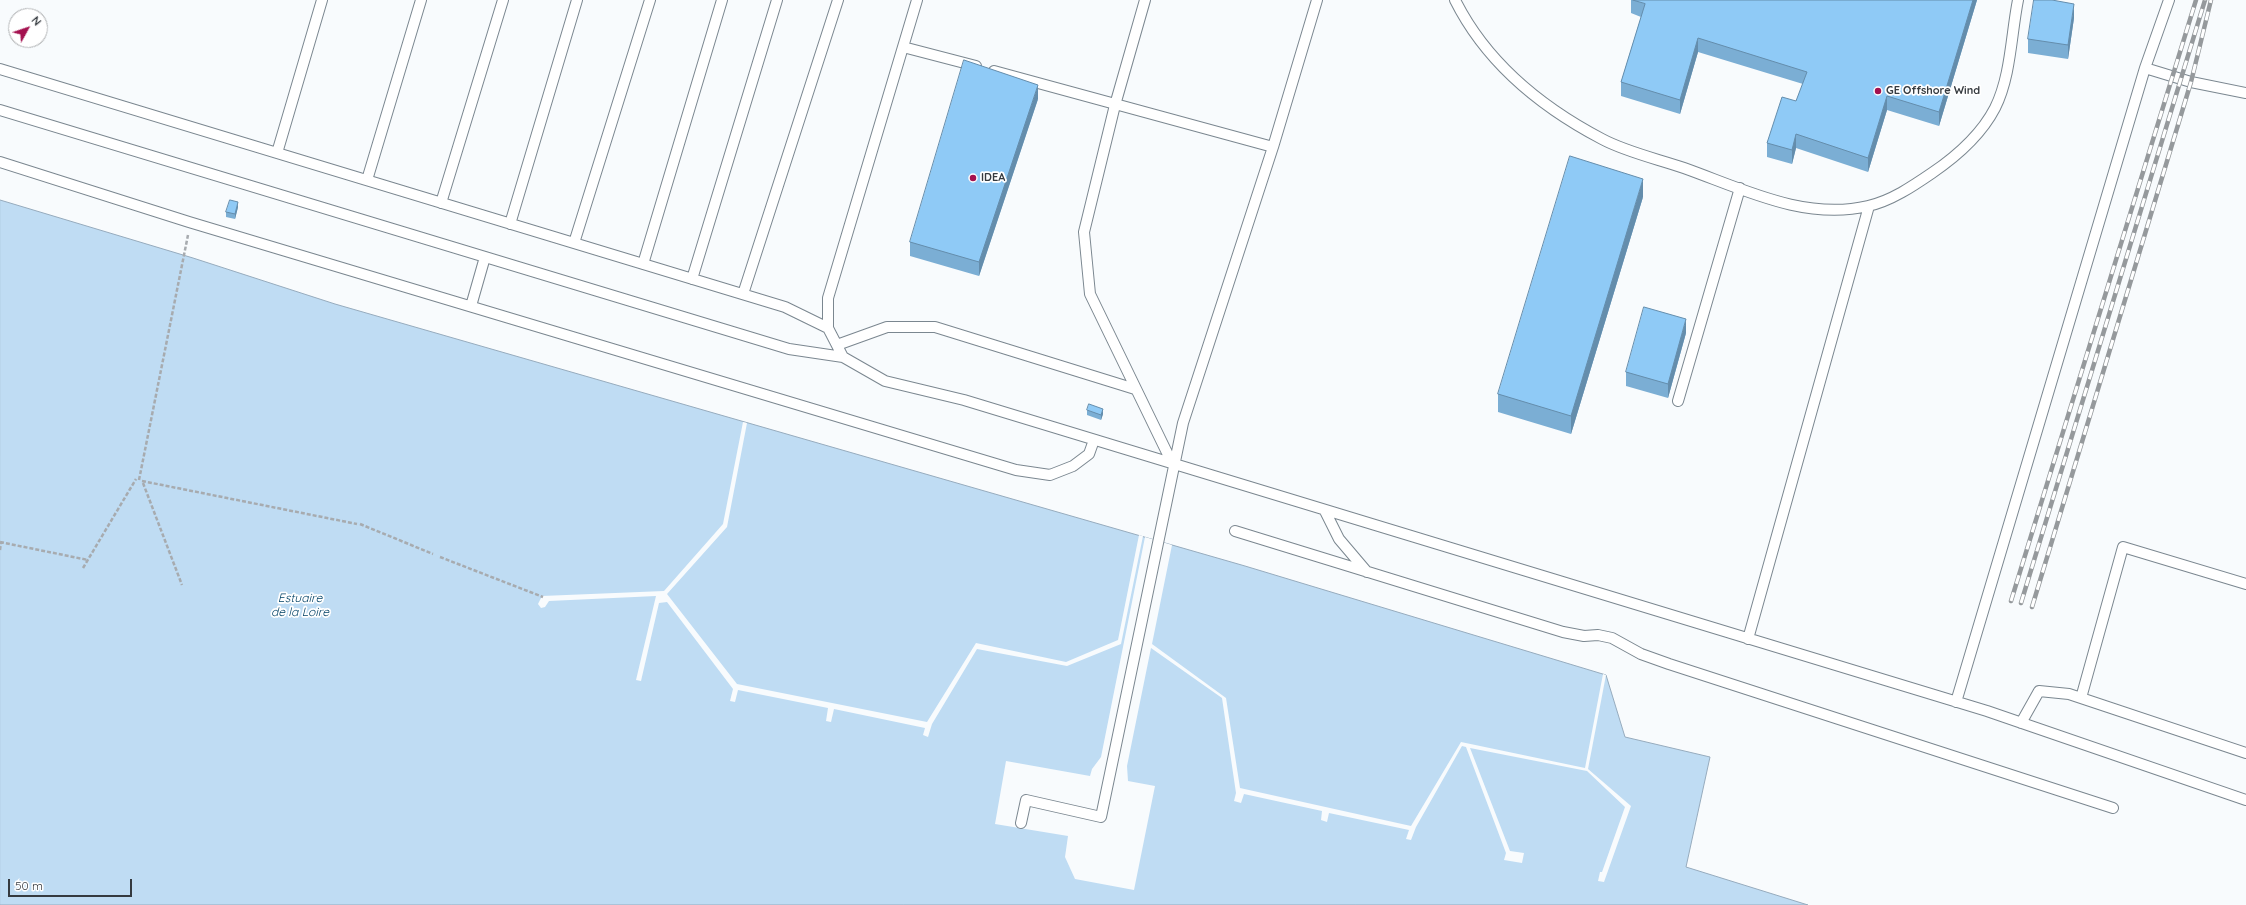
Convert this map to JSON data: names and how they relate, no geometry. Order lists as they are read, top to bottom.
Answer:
{
  "water": ["Estuaire de la Loire"],
  "places": ["GE Offshore Wind", "IDEA"],
  "scale_bar": "50 m",
  "north": "top right"
}
